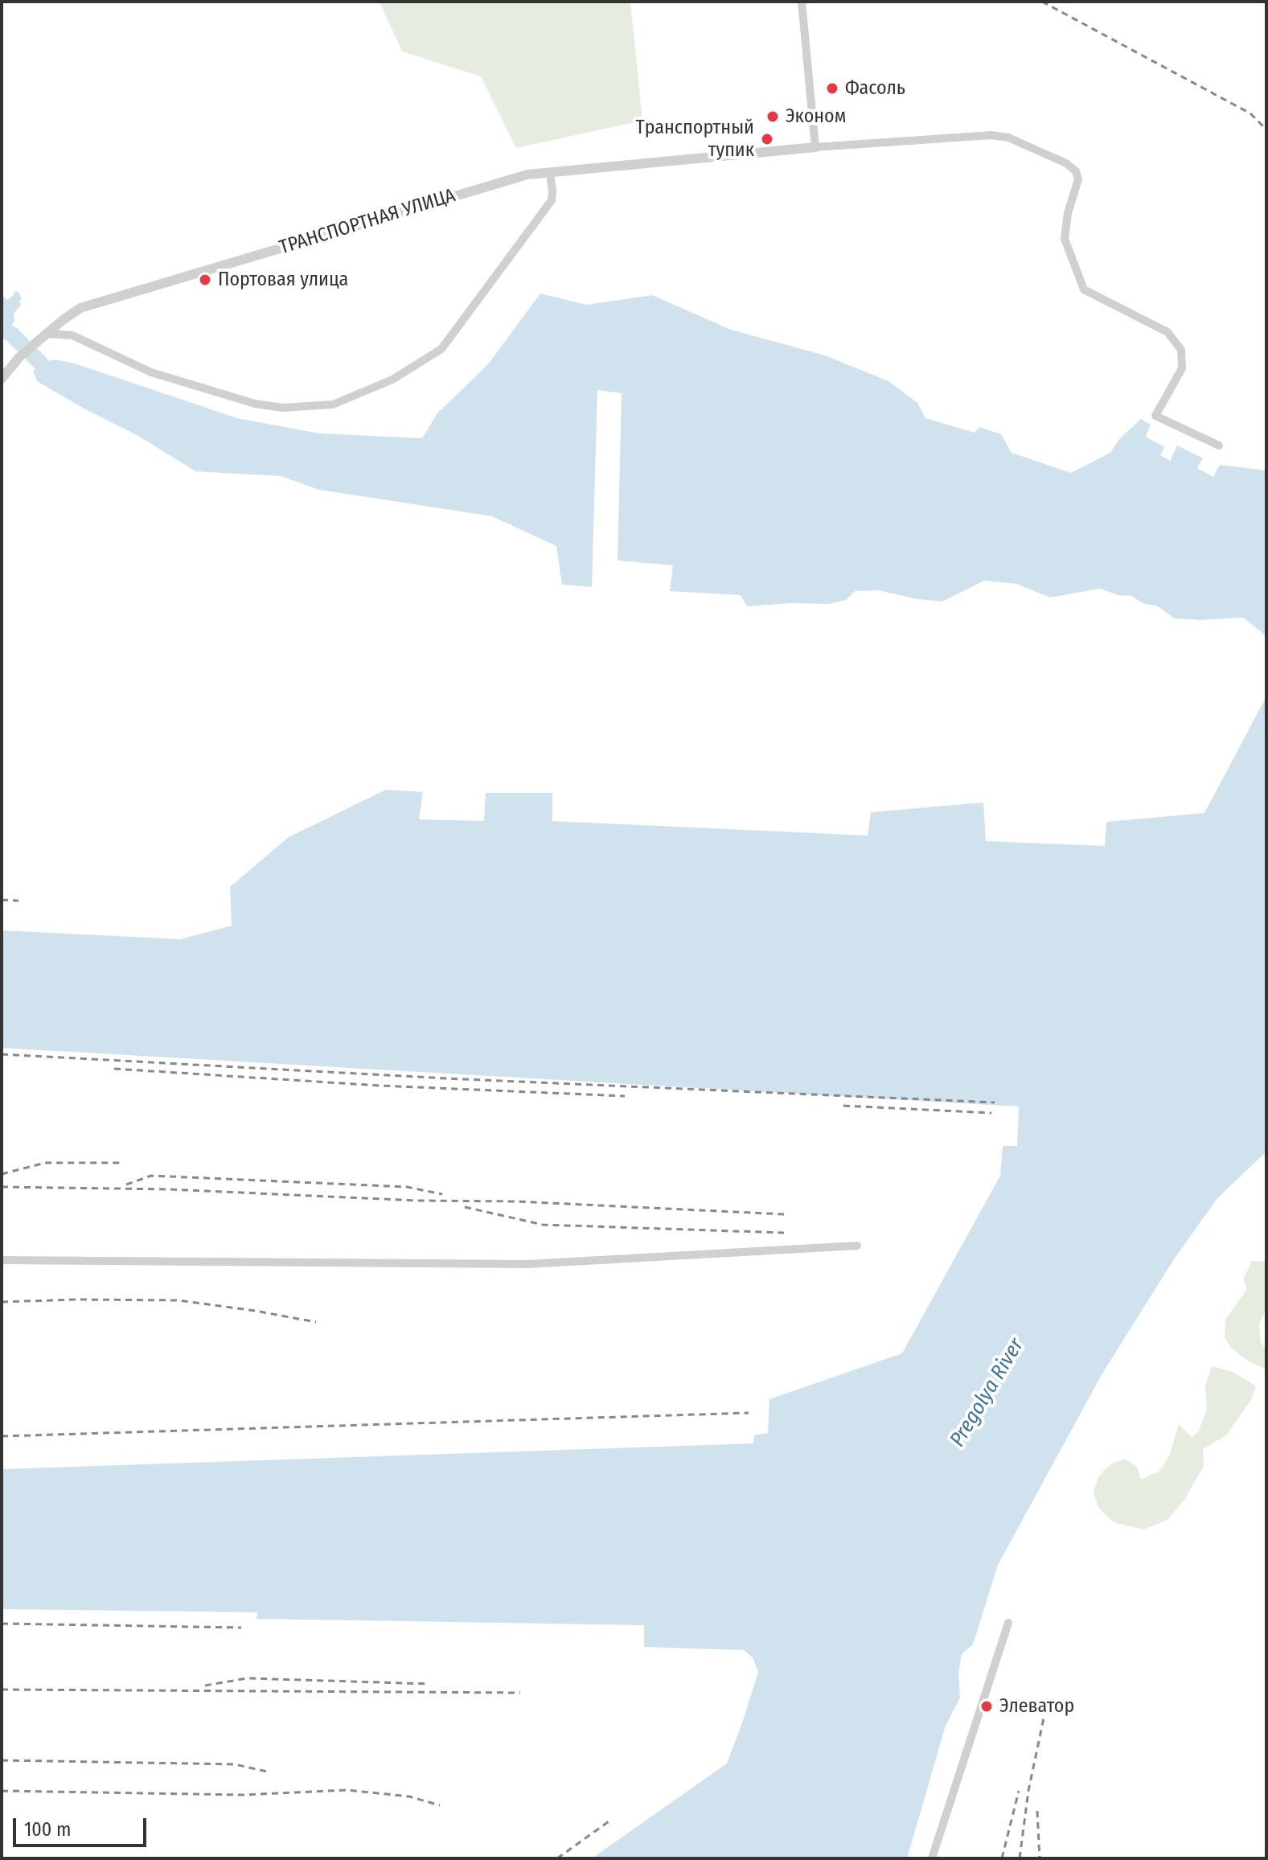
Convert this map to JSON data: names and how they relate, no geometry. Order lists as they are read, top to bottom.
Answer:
{
  "streets": {
    "street": ["ТРАНСПОРТНАЯ УЛИЦА"]
  },
  "water": ["Pregolya River"],
  "places": [
    "Фасоль",
    "Эконом",
    "Транспортный тупик",
    "Портовая улица",
    "Элеватор"
  ],
  "scale_bar": "100 m"
}
